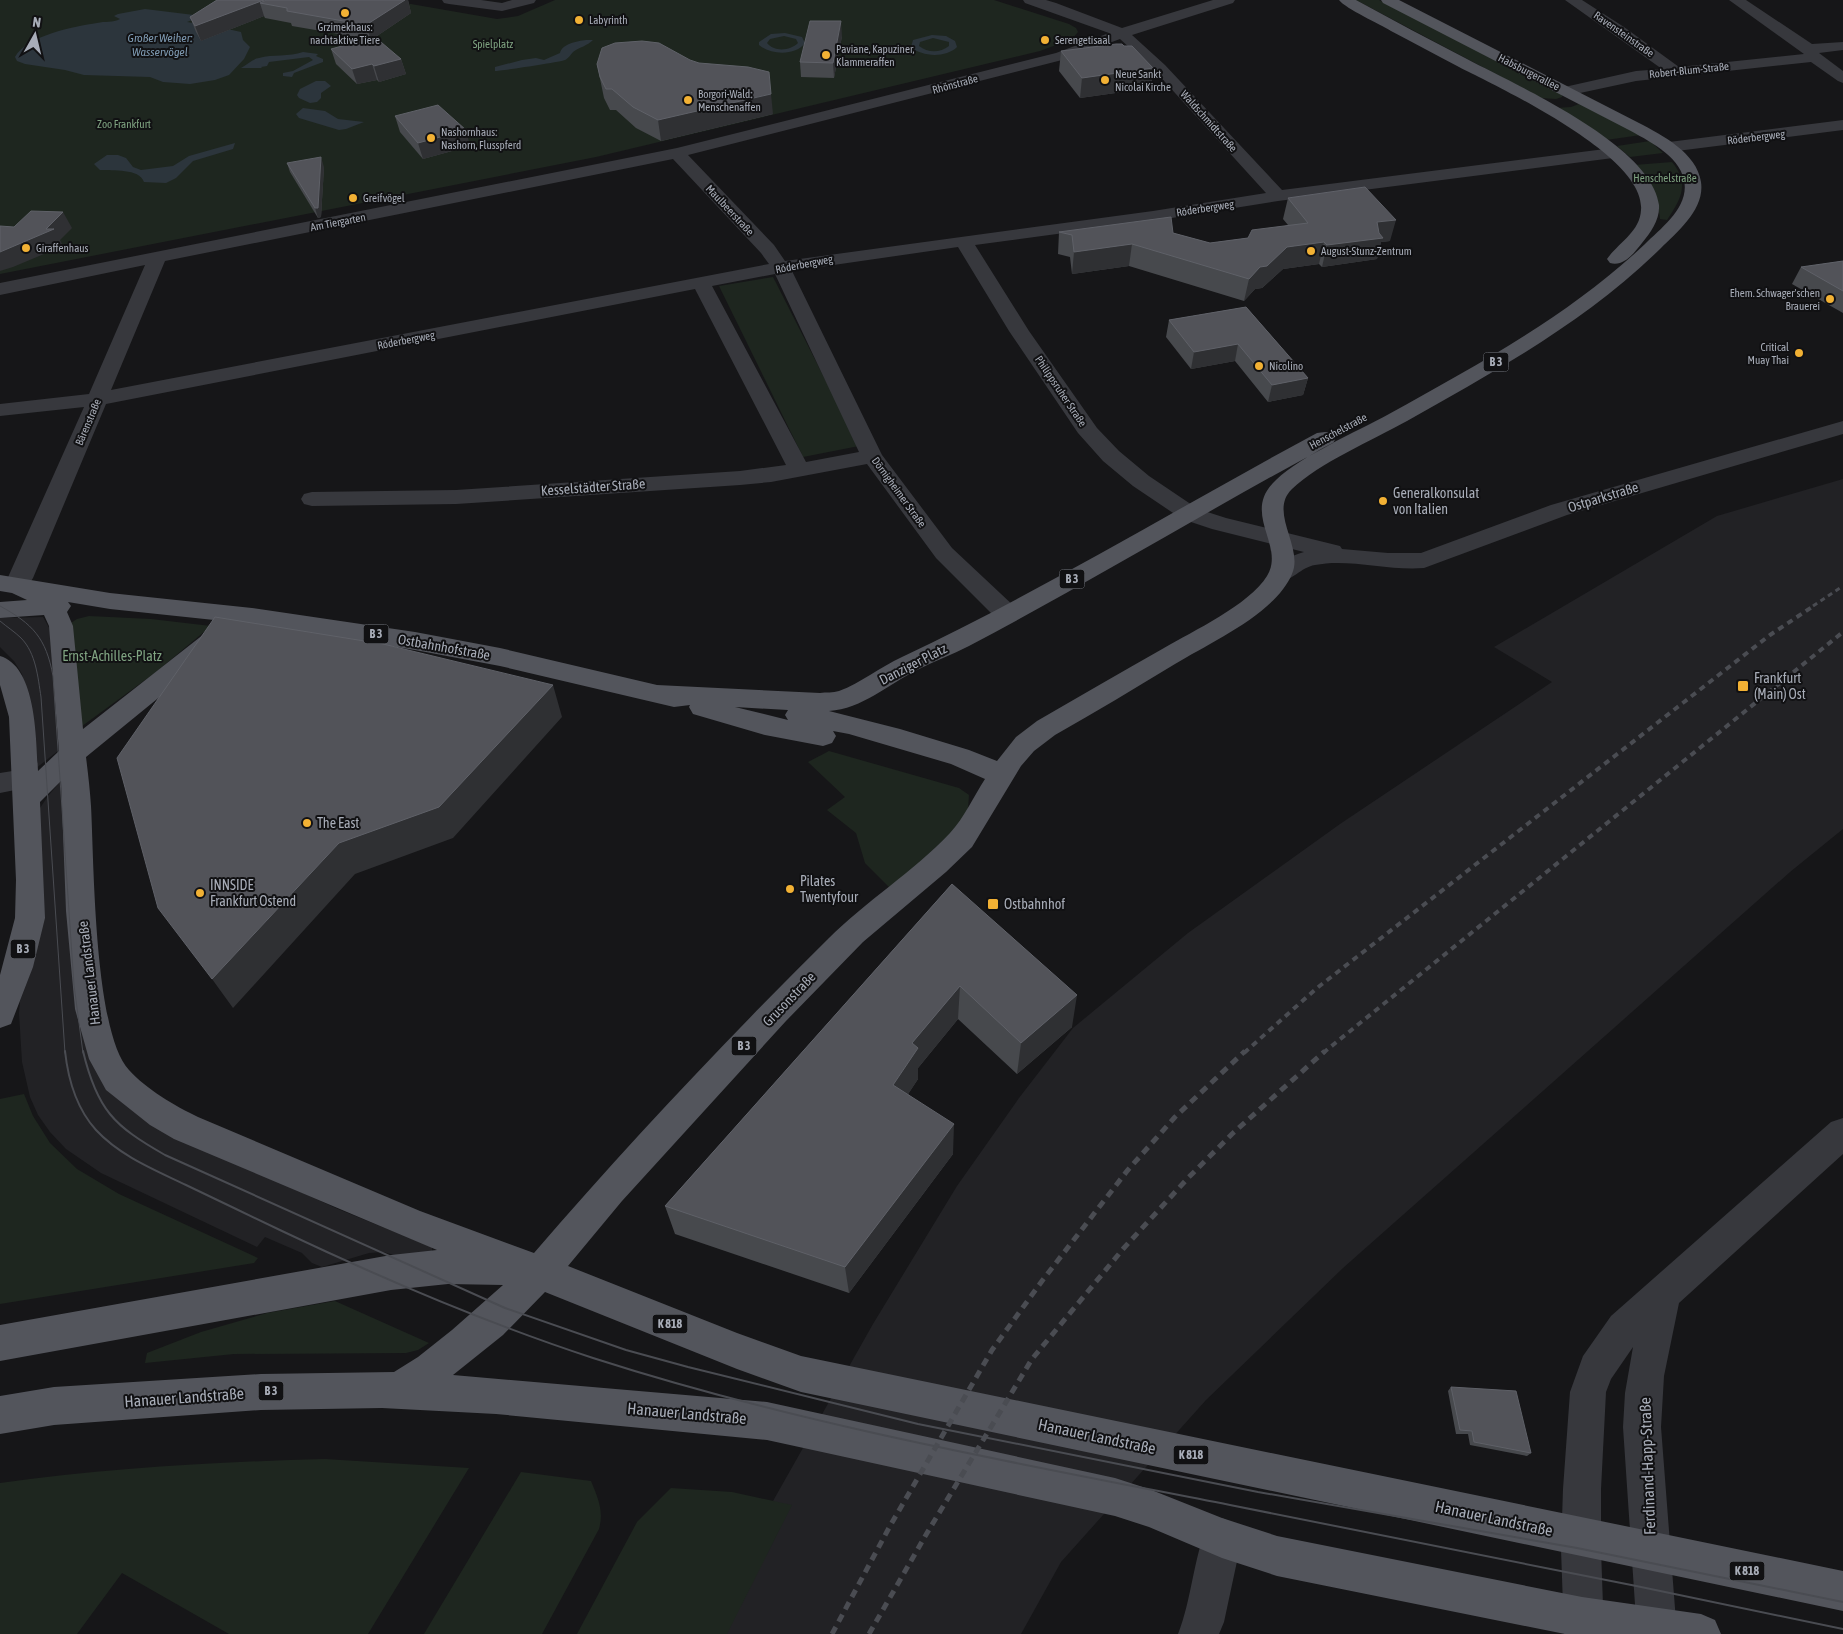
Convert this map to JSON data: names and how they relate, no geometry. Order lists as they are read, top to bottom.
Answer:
{
  "streets": {
    "main road": [
      "Habsburgerallee",
      "B 3",
      "Henschelstraße",
      "Ostbahnhofstraße",
      "Danziger Platz",
      "Hanauer Landstraße",
      "Grusonstraße",
      "K 818"
    ],
    "street": [
      "Ravensteinstraße",
      "Robert-Blum-Straße",
      "Rhönstraße",
      "Waldschmidtstraße",
      "Röderbergweg",
      "Maulbeerstraße",
      "Am Tiergarten",
      "Philippsruher Straße",
      "Bärenstraße",
      "Kesselstädter Straße",
      "Dörnigheimer Straße",
      "Ostparkstraße",
      "Ferdinand-Happ-Straße"
    ]
  },
  "crossings": [
    ["Ravensteinstraße", "Robert-Blum-Straße"],
    ["Robert-Blum-Straße", "Habsburgerallee"],
    ["Habsburgerallee", "Röderbergweg"],
    ["Habsburgerallee", "Henschelstraße"],
    ["Rhönstraße", "Waldschmidtstraße"],
    ["Rhönstraße", "Maulbeerstraße"],
    ["Rhönstraße", "Am Tiergarten"],
    ["Waldschmidtstraße", "Röderbergweg"],
    ["Röderbergweg", "Maulbeerstraße"],
    ["Röderbergweg", "Philippsruher Straße"],
    ["Röderbergweg", "Bärenstraße"],
    ["Röderbergweg", "Henschelstraße"],
    ["Röderbergweg", "Dörnigheimer Straße"],
    ["Maulbeerstraße", "Am Tiergarten"],
    ["Maulbeerstraße", "Dörnigheimer Straße"],
    ["Am Tiergarten", "Bärenstraße"],
    ["B 3", "Henschelstraße"],
    ["B 3", "Ostparkstraße"],
    ["B 3", "Hanauer Landstraße"],
    ["B 3", "Grusonstraße"],
    ["Philippsruher Straße", "Henschelstraße"],
    ["Philippsruher Straße", "Danziger Platz"],
    ["Bärenstraße", "Ostbahnhofstraße"],
    ["Henschelstraße", "Ostparkstraße"],
    ["Henschelstraße", "Danziger Platz"],
    ["Kesselstädter Straße", "Dörnigheimer Straße"],
    ["Dörnigheimer Straße", "Danziger Platz"],
    ["Ostbahnhofstraße", "Danziger Platz"],
    ["Ostbahnhofstraße", "Hanauer Landstraße"],
    ["Hanauer Landstraße", "Grusonstraße"],
    ["Hanauer Landstraße", "Ferdinand-Happ-Straße"]
  ],
  "water": ["Großer Weiher: Wasservögel"],
  "parks": [
    "Spielplatz",
    "Zoo Frankfurt",
    "Henschelstraße",
    "Ernst-Achilles-Platz"
  ],
  "places": {
    "other": [
      "Grzimekhaus: nachtaktive Tiere",
      "Labyrinth",
      "Serengetisaal",
      "Paviane, Kapuziner, Klammeraffen",
      "Neue Sankt Nicolai Kirche",
      "Borgori-Wald: Menschenaffen",
      "Nashornhaus: Nashorn, Flusspferd",
      "Greifvögel",
      "Giraffenhaus",
      "August-Stunz-Zentrum",
      "Ehem. Schwager'schen Brauerei",
      "Critical Muay Thai",
      "Nicolino",
      "Generalkonsulat von Italien",
      "The East",
      "Pilates Twentyfour",
      "INNSIDE Frankfurt Ostend"
    ],
    "transit": ["Frankfurt (Main) Ost", "Ostbahnhof"]
  },
  "north": "top"
}
